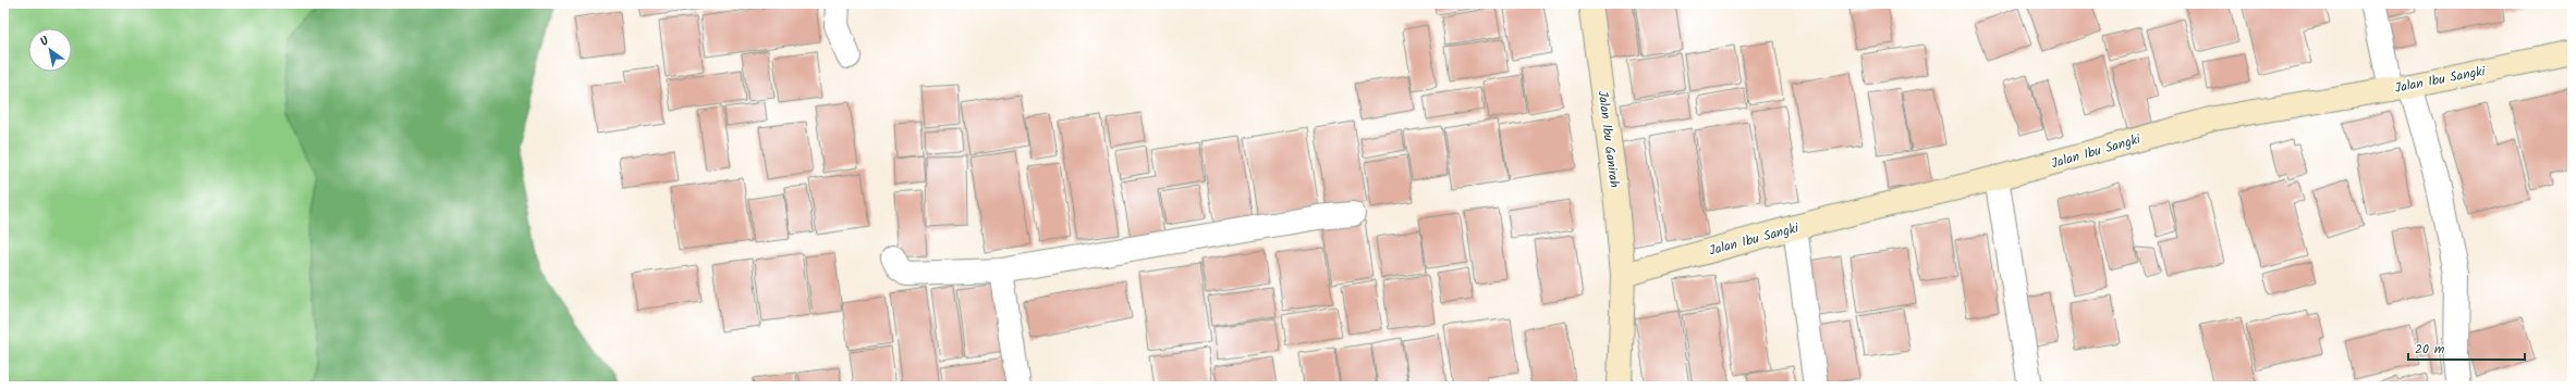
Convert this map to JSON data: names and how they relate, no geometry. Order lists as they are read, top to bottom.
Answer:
{
  "streets": {
    "main road": ["Jalan Ibu Sangki", "Jalan Ibu Ganirah"]
  },
  "crossings": [
    ["Jalan Ibu Sangki", "Jalan Ibu Ganirah"]
  ],
  "scale_bar": "20 m",
  "north": "top left"
}
